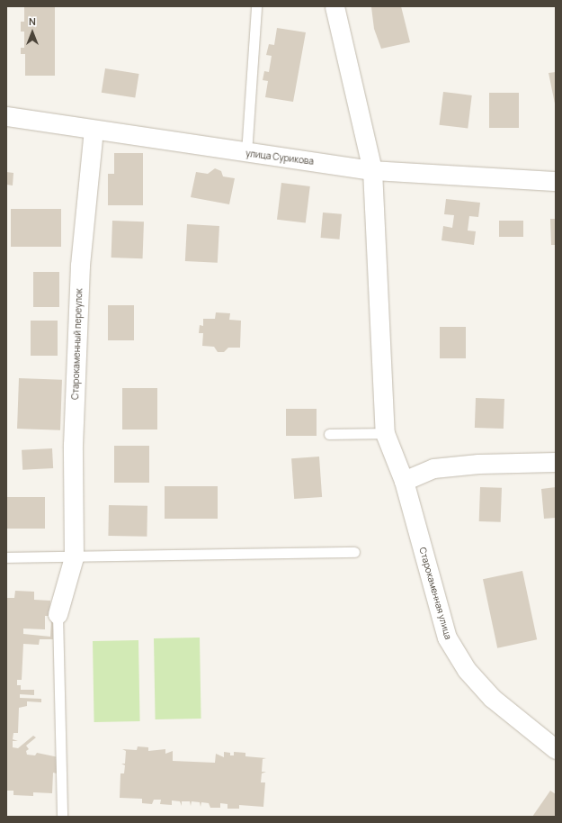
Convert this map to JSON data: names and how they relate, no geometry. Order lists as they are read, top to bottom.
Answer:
{
  "streets": {
    "street": ["улица Сурикова", "Старокаменный переулок", "Старокаменная улица"]
  },
  "crossings": [
    ["улица Сурикова", "Старокаменный переулок"],
    ["улица Сурикова", "Старокаменная улица"]
  ],
  "north": "top"
}
